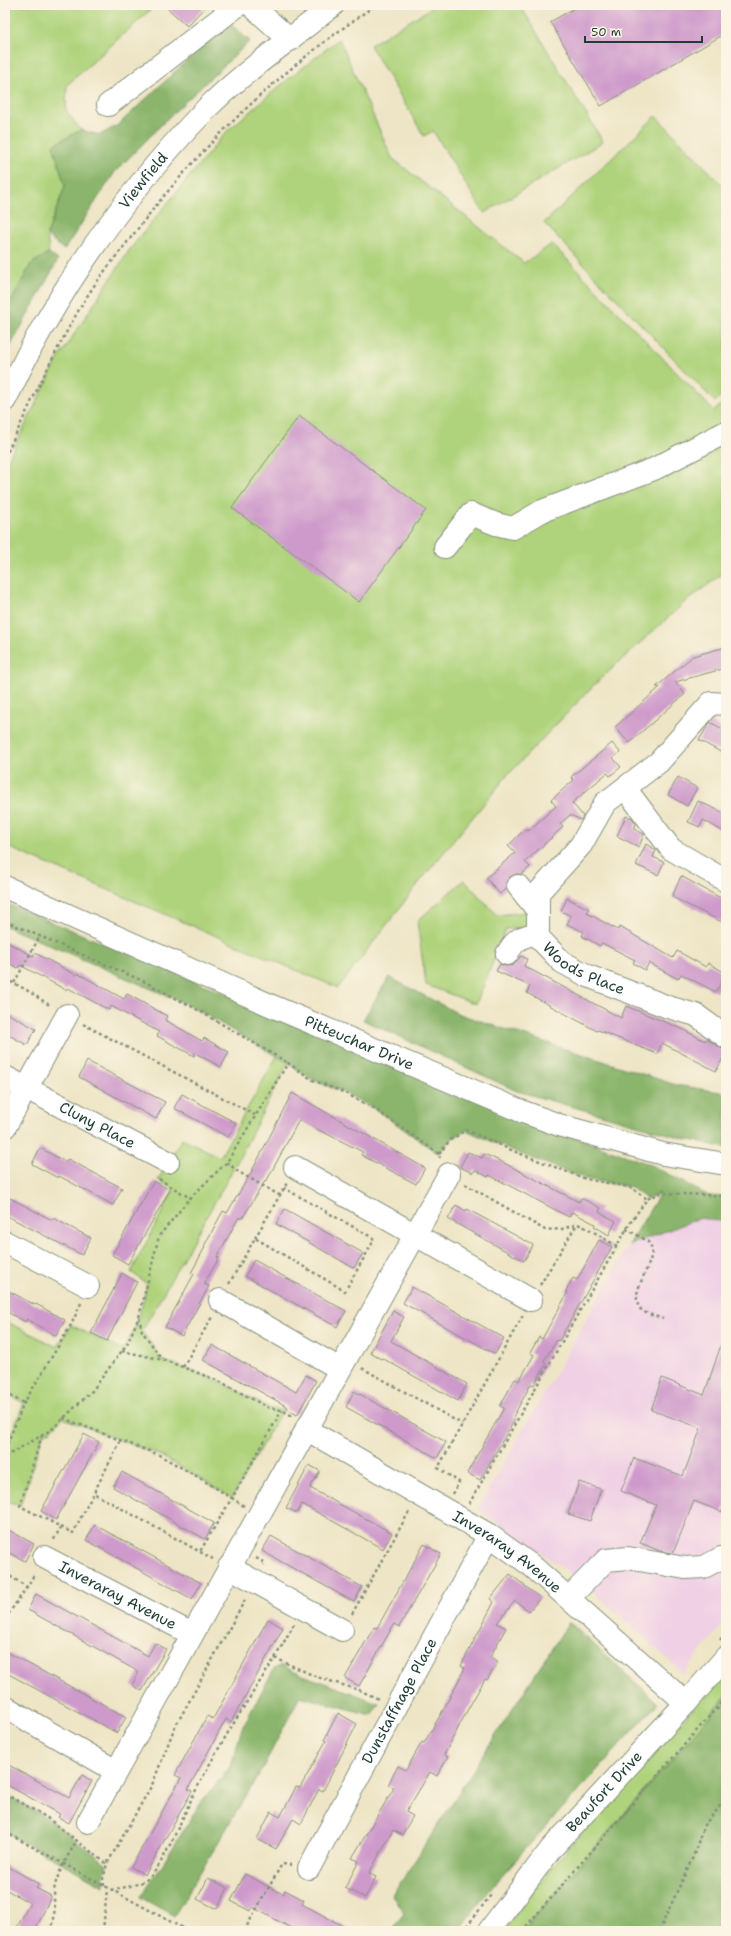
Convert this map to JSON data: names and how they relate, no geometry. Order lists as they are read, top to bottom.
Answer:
{
  "streets": {
    "street": [
      "Viewfield",
      "Woods Place",
      "Pitteuchar Drive",
      "Cluny Place",
      "Inveraray Avenue",
      "Dunstaffnage Place",
      "Beaufort Drive"
    ]
  },
  "crossings": [
    ["Inveraray Avenue", "Dunstaffnage Place"],
    ["Inveraray Avenue", "Beaufort Drive"]
  ],
  "scale_bar": "50 m"
}
